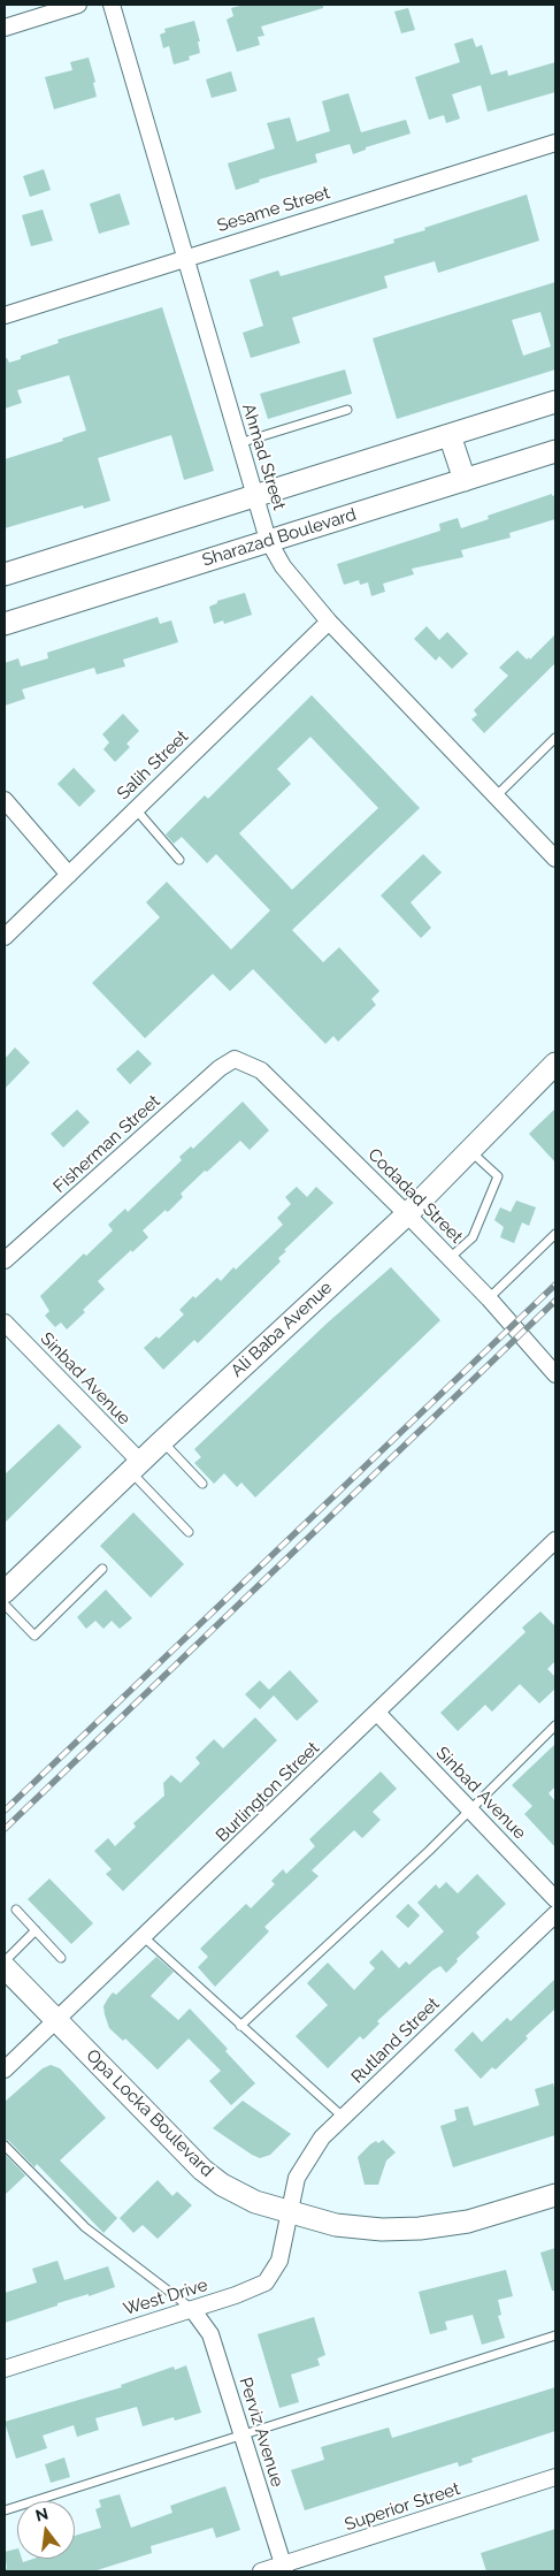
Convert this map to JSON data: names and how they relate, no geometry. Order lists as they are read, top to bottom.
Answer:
{
  "streets": {
    "street": [
      "Sesame Street",
      "Ahmad Street",
      "Sharazad Boulevard",
      "Salih Street",
      "Fisherman Street",
      "Codadad Street",
      "Ali Baba Avenue",
      "Sinbad Avenue",
      "Burlington Street",
      "Rutland Street",
      "Opa Locka Boulevard",
      "West Drive",
      "Perviz Avenue",
      "Superior Street"
    ]
  },
  "crossings": [
    ["Sesame Street", "Ahmad Street"],
    ["Ahmad Street", "Sharazad Boulevard"],
    ["Ahmad Street", "Salih Street"],
    ["Fisherman Street", "Codadad Street"],
    ["Codadad Street", "Ali Baba Avenue"],
    ["Ali Baba Avenue", "Sinbad Avenue"],
    ["Sinbad Avenue", "Burlington Street"],
    ["Burlington Street", "Opa Locka Boulevard"],
    ["Rutland Street", "Opa Locka Boulevard"],
    ["Rutland Street", "West Drive"],
    ["Opa Locka Boulevard", "West Drive"],
    ["West Drive", "Perviz Avenue"],
    ["Perviz Avenue", "Superior Street"]
  ],
  "north": "top"
}
